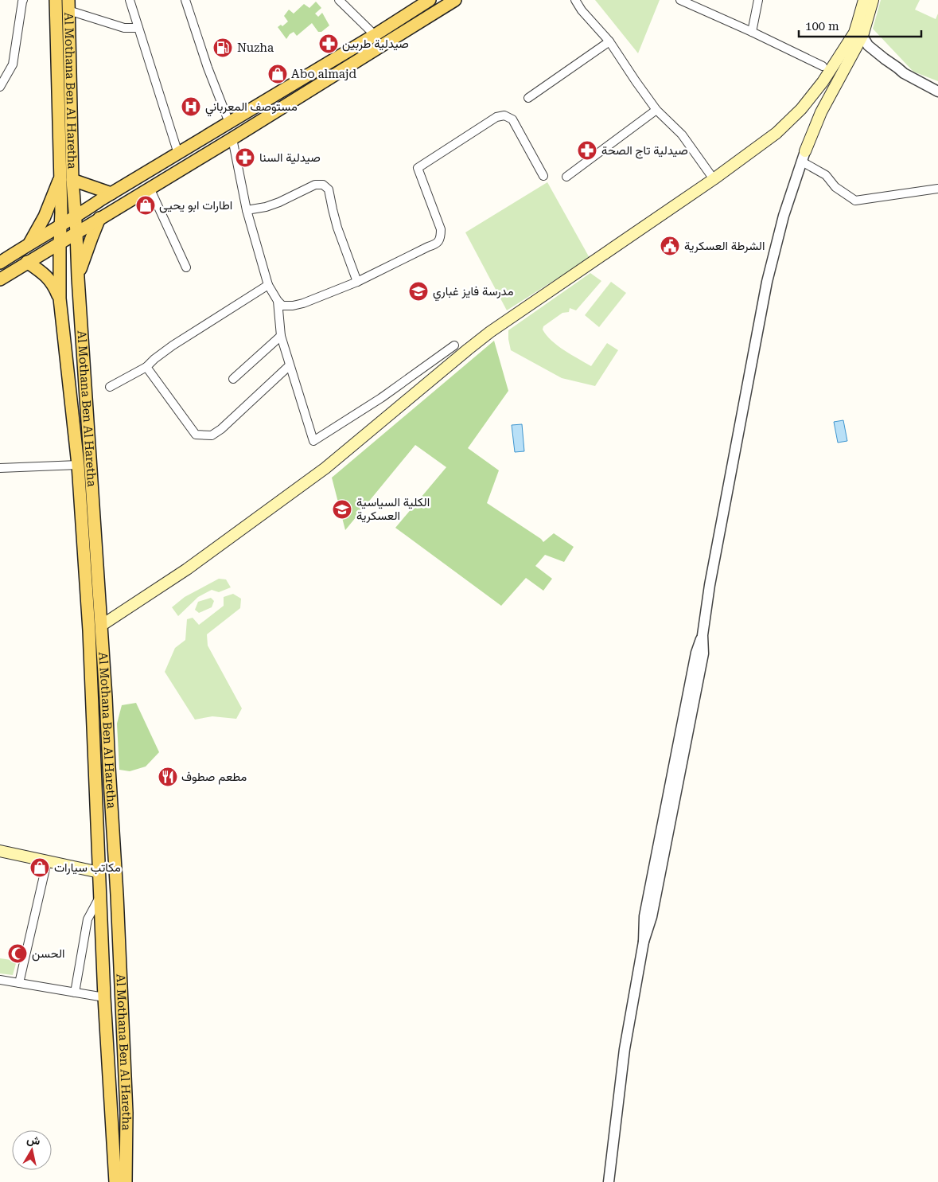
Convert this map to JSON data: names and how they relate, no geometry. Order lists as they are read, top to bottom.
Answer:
{
  "streets": {
    "main road": ["Al Mothana Ben Al Haretha"]
  },
  "places": {
    "pharmacy": ["صيدلية طربين", "صيدلية تاج الصحة", "صيدلية السنا"],
    "fuel station": ["Nuzha"],
    "shop": ["Abo almajd", "اطارات ابو يحيى", "مكاتب سيارات"],
    "hospital": ["مستوصف المعرباني"],
    "public building": ["الشرطة العسكرية"],
    "school or university": ["مدرسة فايز غباري", "الكلية السياسية العسكرية"],
    "restaurant": ["مطعم صطوف"],
    "mosque": ["الحسن"]
  },
  "scale_bar": "100 m",
  "north": "top"
}
